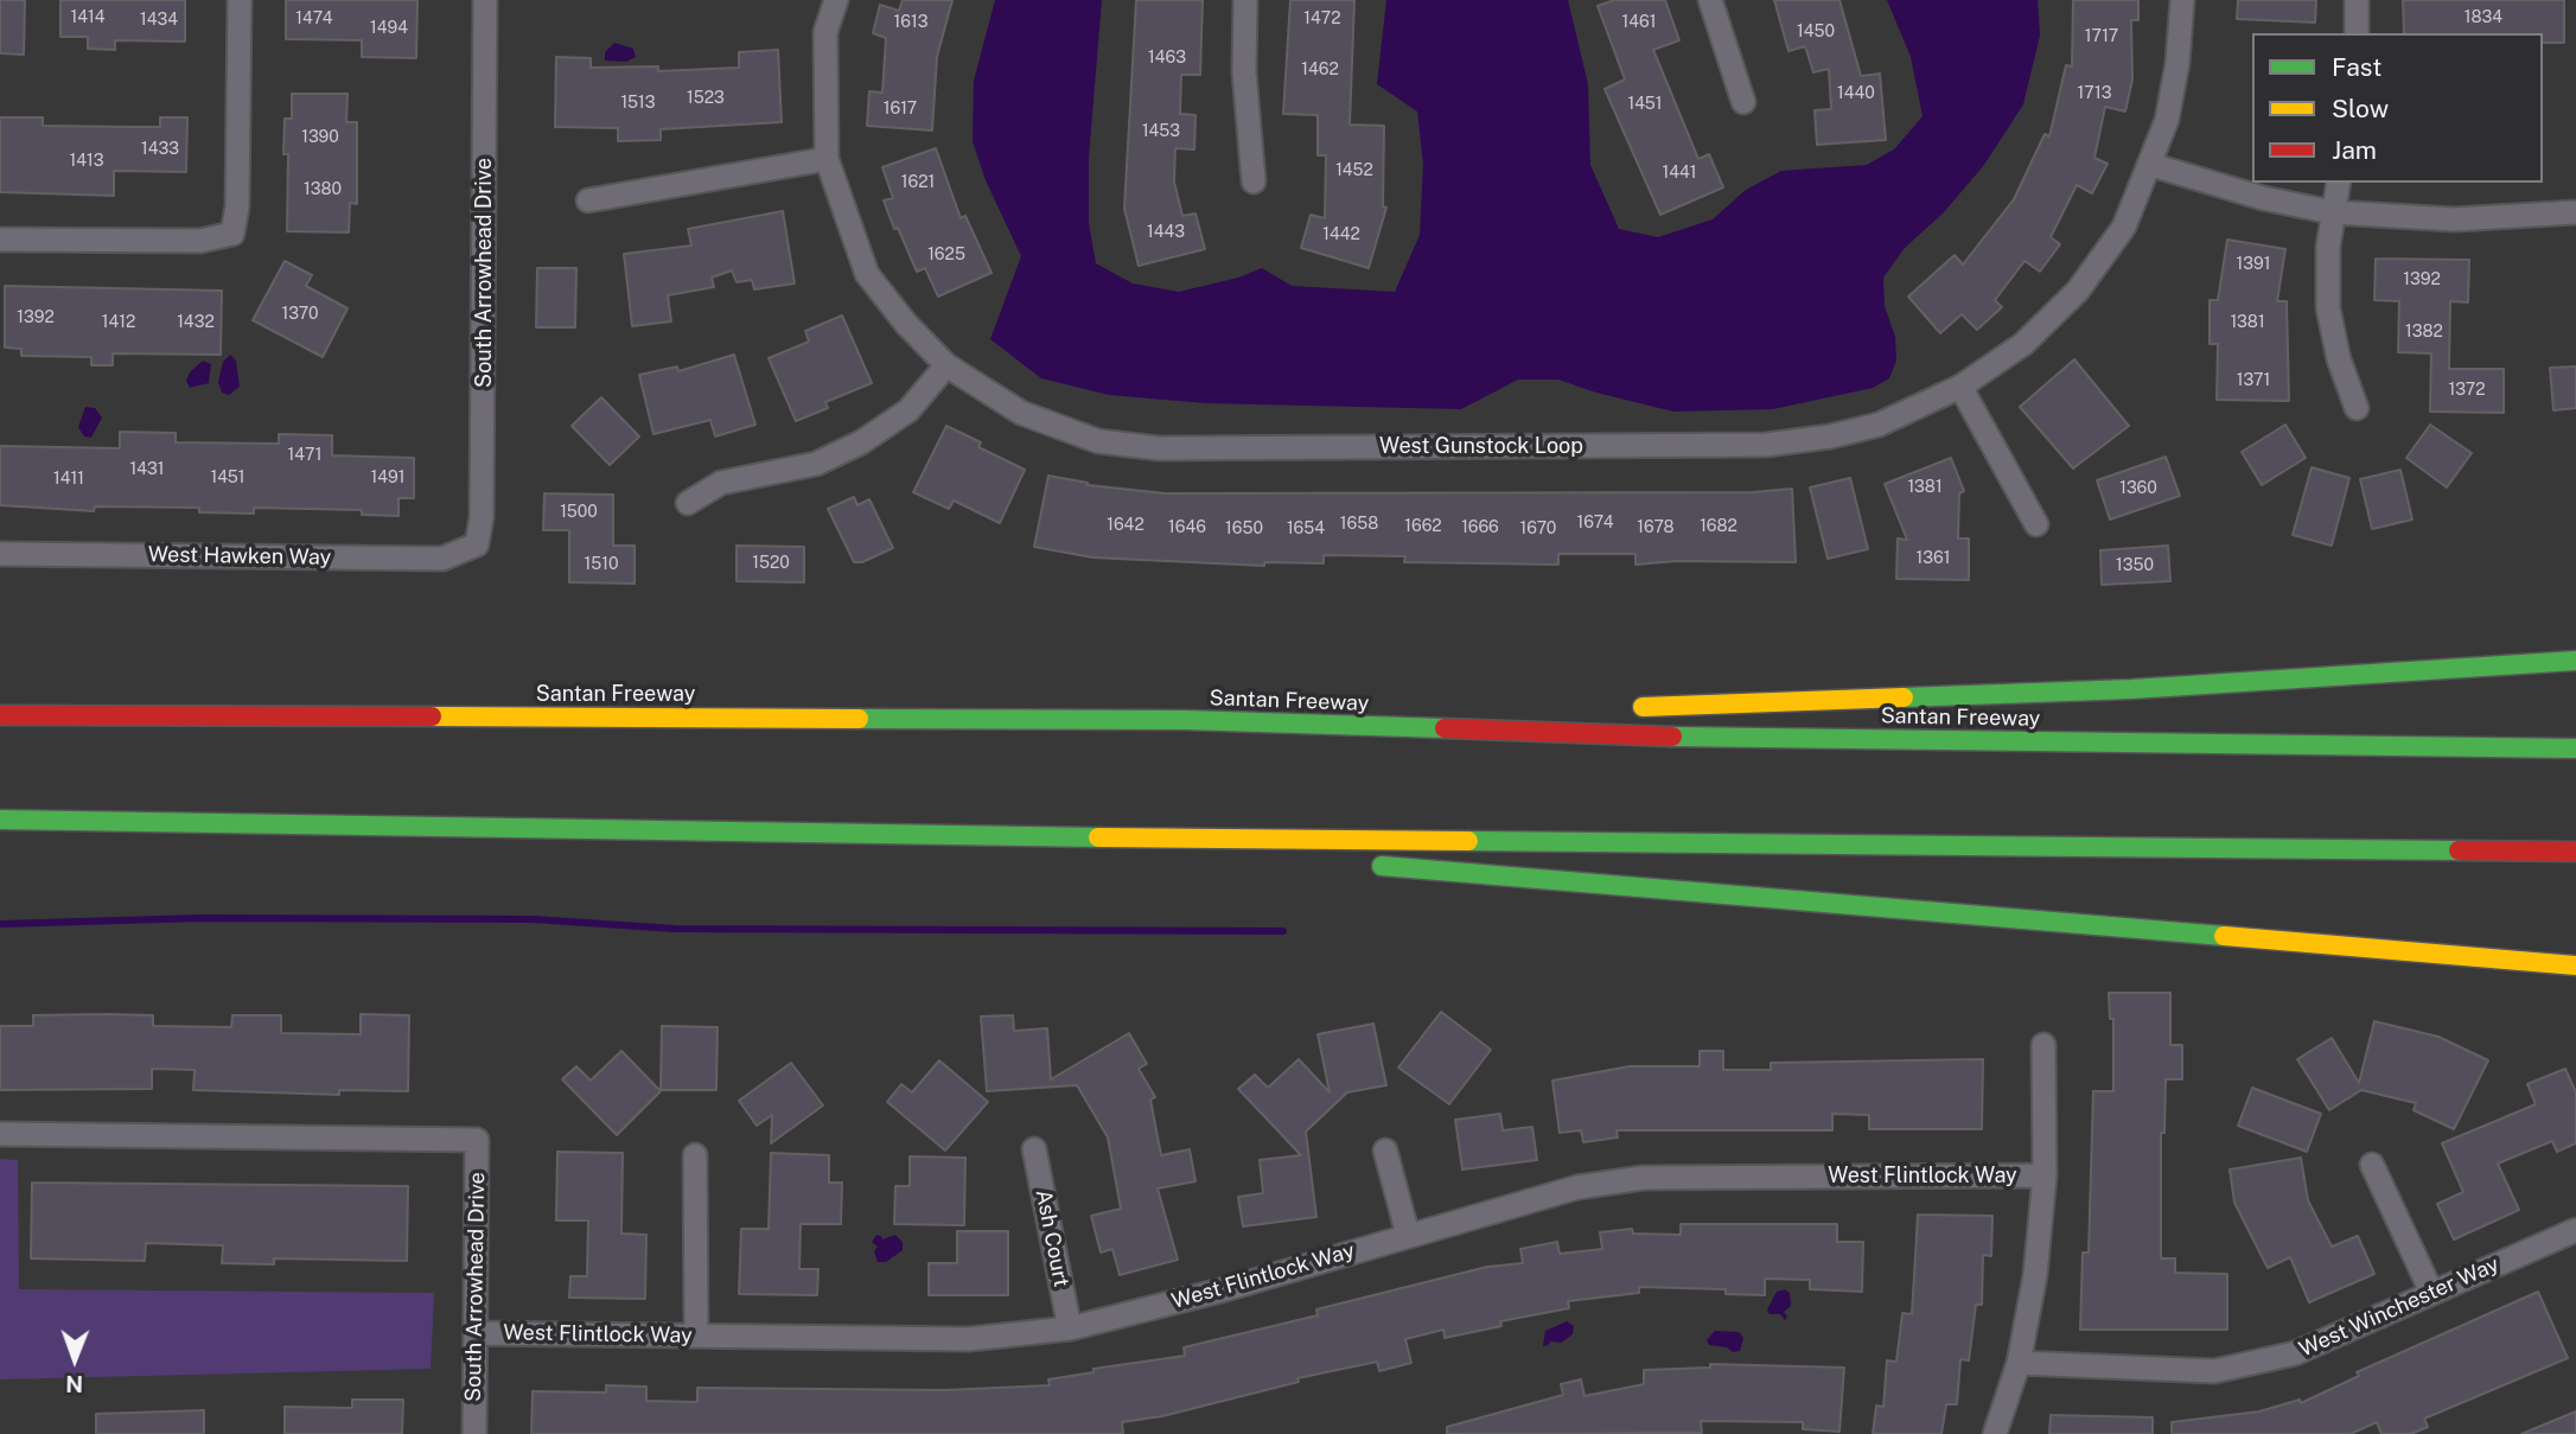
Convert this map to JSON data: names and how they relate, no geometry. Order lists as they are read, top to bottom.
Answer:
{
  "streets": {
    "highway": ["Santan Freeway"],
    "street": [
      "South Arrowhead Drive",
      "West Gunstock Loop",
      "West Hawken Way",
      "West Flintlock Way",
      "Ash Court",
      "West Winchester Way"
    ]
  },
  "crossings": [
    ["South Arrowhead Drive", "West Hawken Way"],
    ["South Arrowhead Drive", "West Flintlock Way"],
    ["West Flintlock Way", "Ash Court"]
  ],
  "house_numbers": [
    "1414",
    "1834",
    "1474",
    "1472",
    "1434",
    "1613",
    "1461",
    "1494",
    "1450",
    "1717",
    "1463",
    "1462",
    "1440",
    "1713",
    "1523",
    "1513",
    "1451",
    "1617",
    "1453",
    "1390",
    "1433",
    "1413",
    "1452",
    "1441",
    "1621",
    "1380",
    "1443",
    "1442",
    "1625",
    "1391",
    "1392",
    "1370",
    "1392",
    "1412",
    "1432",
    "1381",
    "1382",
    "1371",
    "1372",
    "1471",
    "1431",
    "1451",
    "1491",
    "1411",
    "1381",
    "1360",
    "1500",
    "1674",
    "1658",
    "1642",
    "1662",
    "1682",
    "1646",
    "1666",
    "1678",
    "1650",
    "1654",
    "1670",
    "1361",
    "1520",
    "1510",
    "1350"
  ],
  "legend": ["Fast", "Slow", "Jam"],
  "north": "bottom"
}
